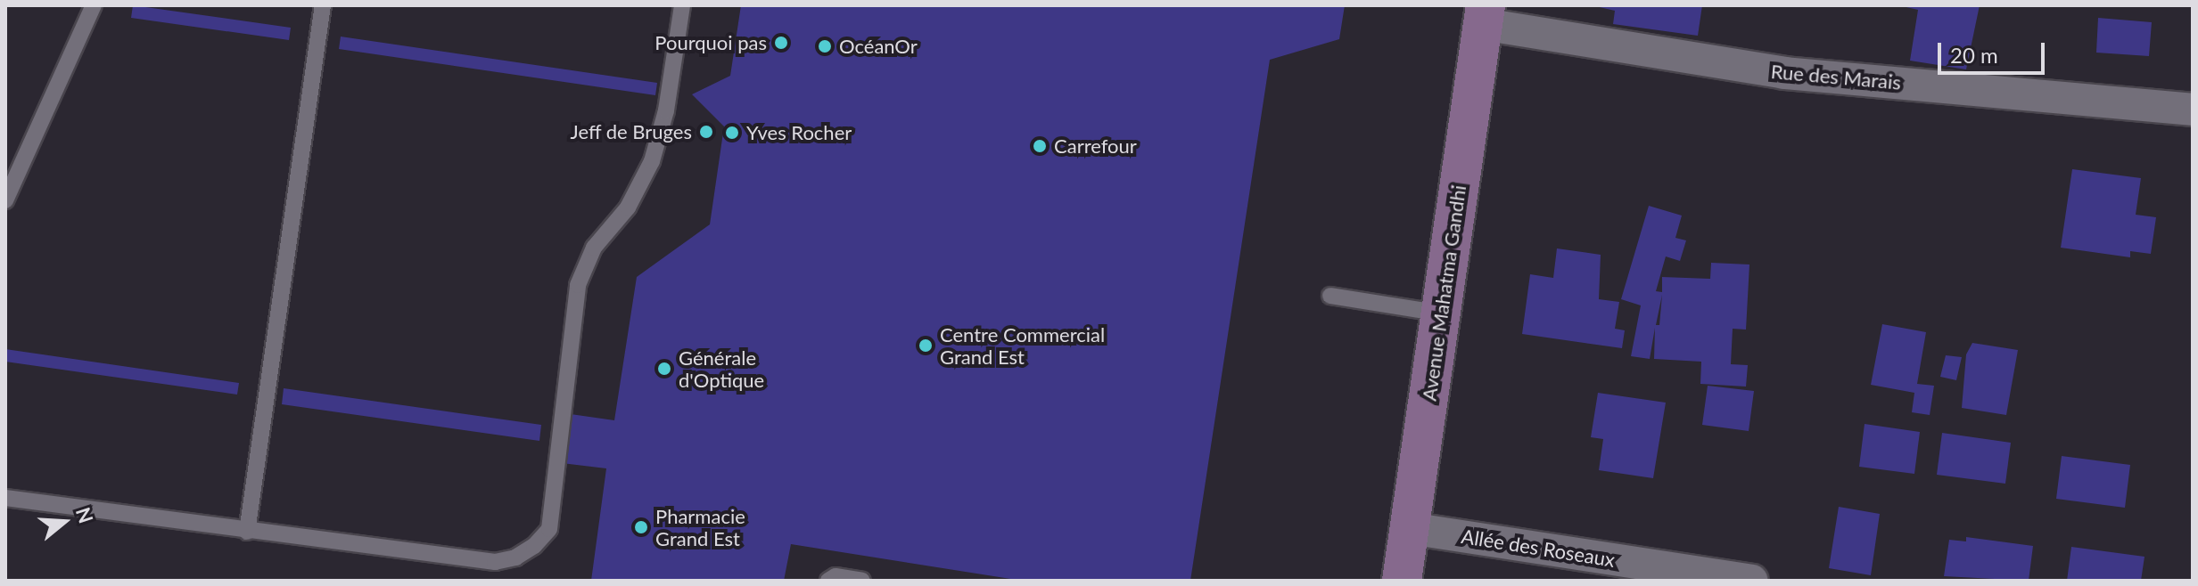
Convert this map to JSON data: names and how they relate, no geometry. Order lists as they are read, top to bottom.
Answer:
{
  "streets": {
    "main road": ["Avenue Mahatma Gandhi"],
    "street": ["Rue des Marais", "Allée des Roseaux"]
  },
  "crossings": [
    ["Rue des Marais", "Avenue Mahatma Gandhi"],
    ["Avenue Mahatma Gandhi", "Allée des Roseaux"]
  ],
  "places": [
    "Pourquoi pas",
    "OcéanOr",
    "Jeff de Bruges",
    "Yves Rocher",
    "Carrefour",
    "Centre Commercial Grand Est",
    "Générale d'Optique",
    "Pharmacie Grand Est"
  ],
  "scale_bar": "20 m",
  "north": "right"
}
